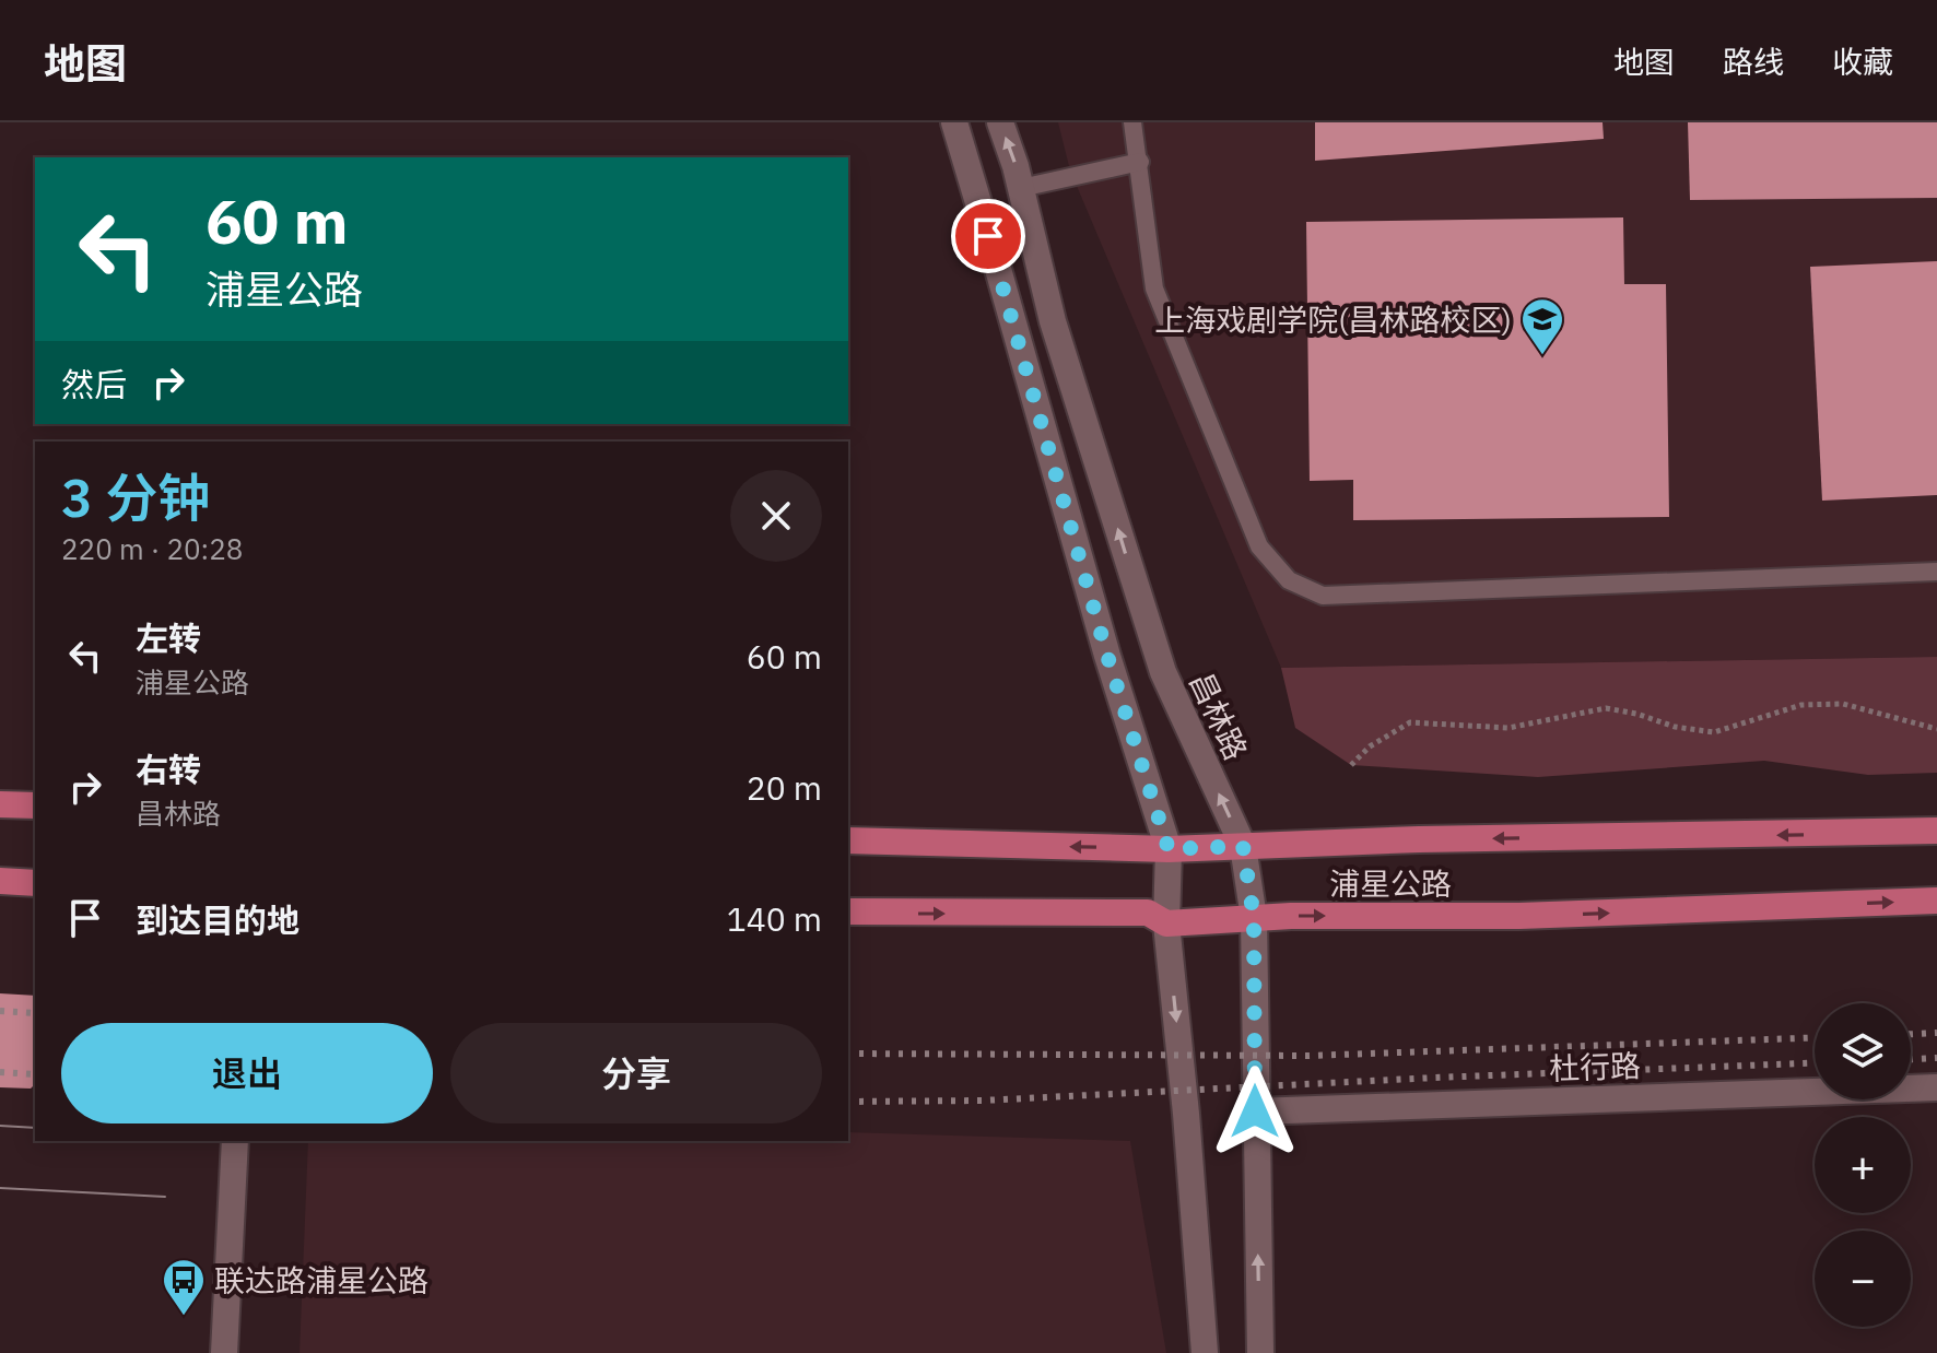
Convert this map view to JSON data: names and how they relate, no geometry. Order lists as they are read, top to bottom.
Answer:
{
  "streets": {
    "main road": ["浦星公路"],
    "street": ["昌林路", "杜行路"]
  },
  "crossings": [
    ["昌林路", "浦星公路"],
    ["昌林路", "杜行路"]
  ],
  "places": {
    "school or university": ["上海戏剧学院(昌林路校区)"],
    "bus stop": ["联达路浦星公路"]
  },
  "page": {
    "header": "地图",
    "nav": ["地图", "路线", "收藏"],
    "turn": ["60 m", "浦星公路"],
    "then": "然后",
    "heading": ["3 分钟", "220 m · 20:28"],
    "list": [
      {
        "name": "左转",
        "note": "浦星公路",
        "value": "60 m"
      },
      {
        "name": "右转",
        "note": "昌林路",
        "value": "20 m"
      },
      {
        "name": "到达目的地",
        "value": "140 m"
      }
    ],
    "map_buttons": ["+", "−"],
    "buttons": ["退出", "分享"]
  }
}
